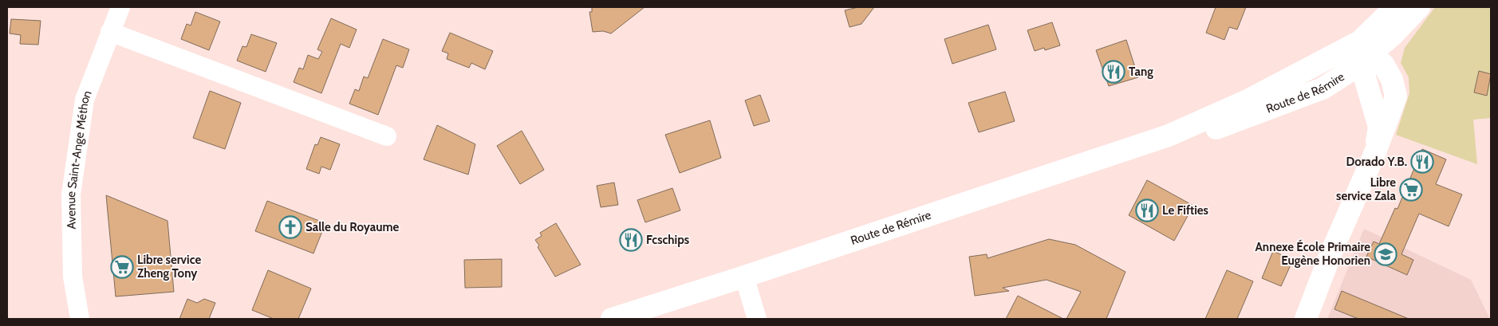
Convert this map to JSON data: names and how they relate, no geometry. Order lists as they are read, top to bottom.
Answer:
{
  "streets": {
    "main road": ["Route de Rémire"],
    "street": ["Avenue Saint-Ange Méthon"]
  },
  "places": {
    "restaurant": [
      "Tang",
      "Dorado Y.B.",
      "Le Fifties",
      "Fcschips"
    ],
    "supermarket": ["Libre service Zala", "Libre service Zheng Tony"],
    "church": ["Salle du Royaume"],
    "school or university": ["Annexe École Primaire Eugène Honorien"]
  }
}
